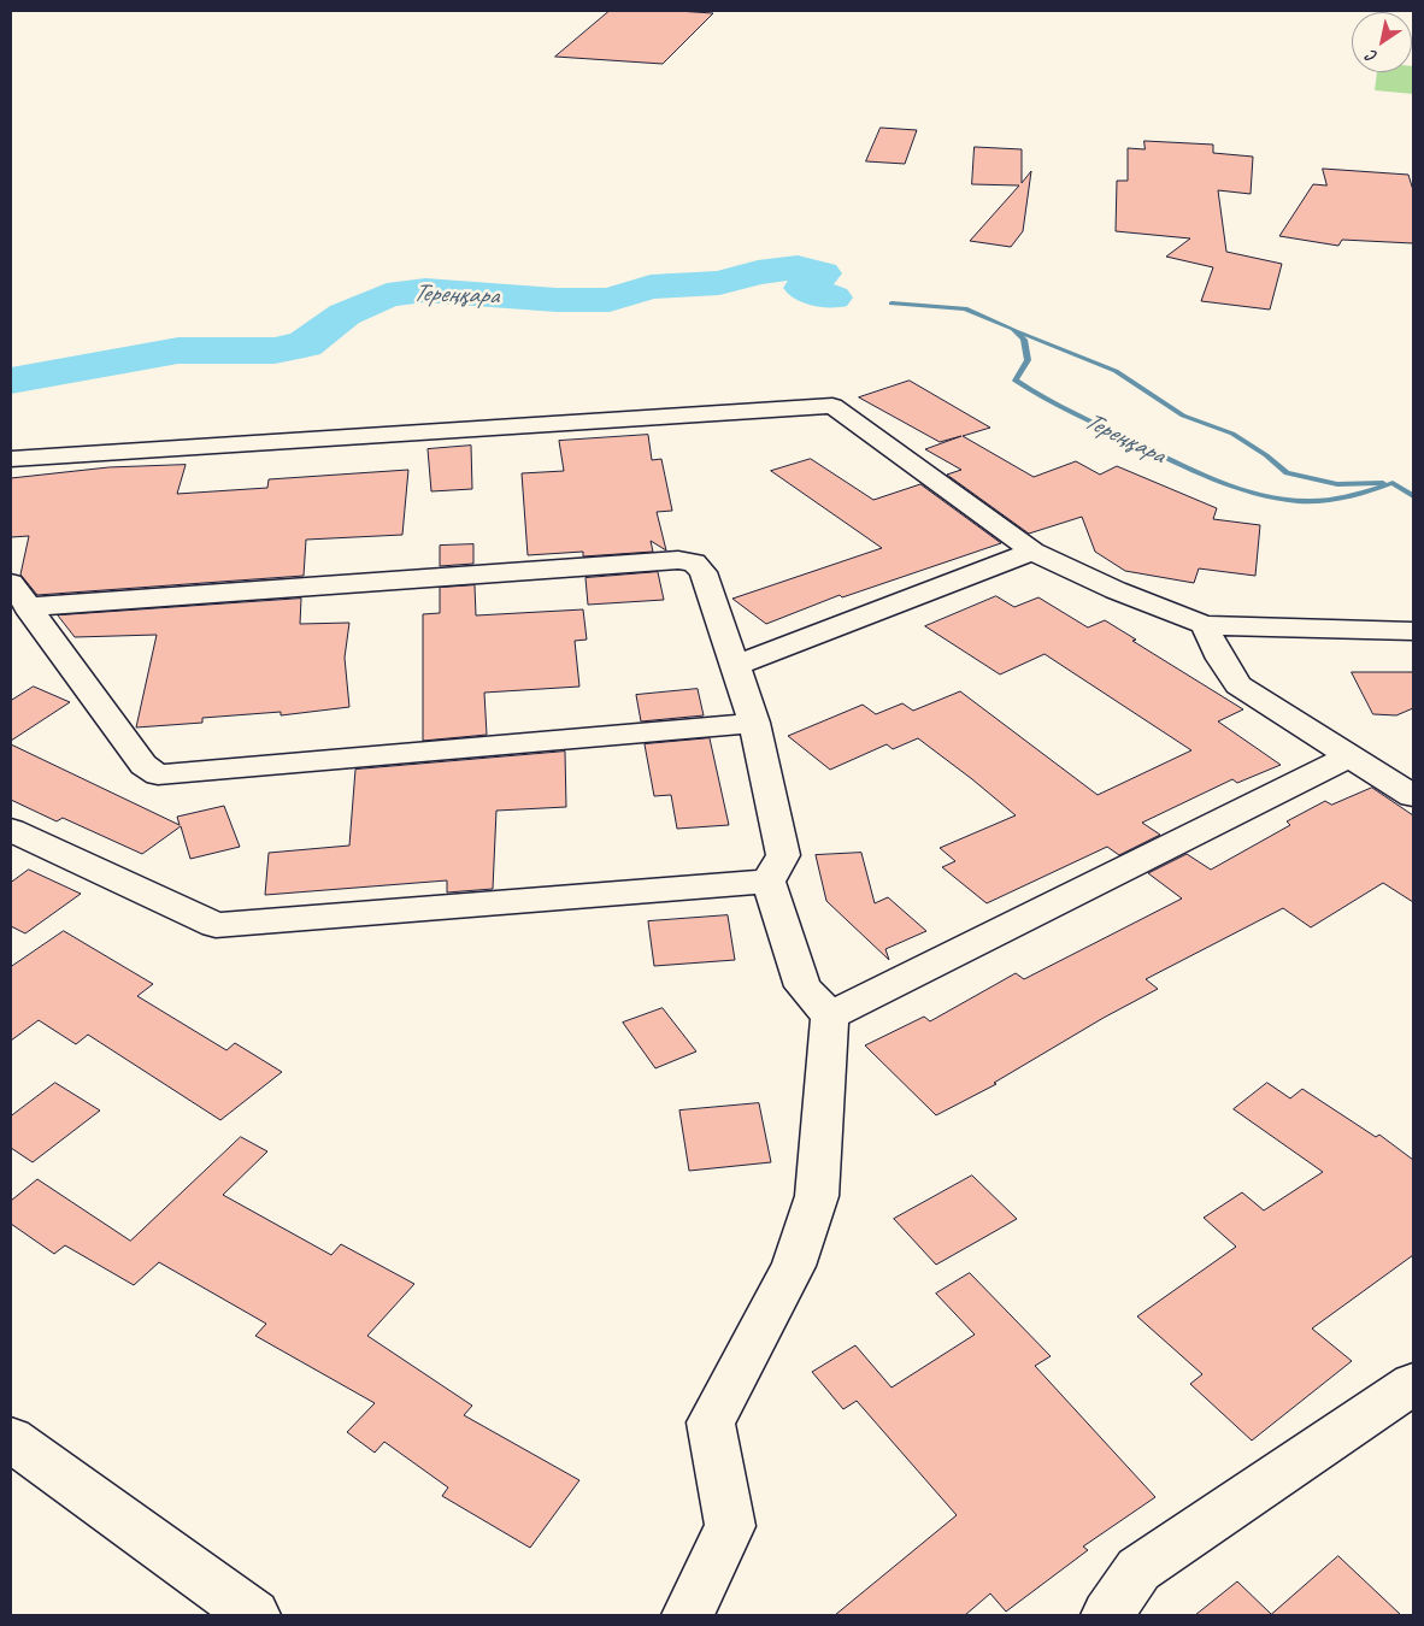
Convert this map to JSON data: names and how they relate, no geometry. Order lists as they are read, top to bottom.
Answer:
{
  "water": ["Тереңқара"],
  "north": "bottom left"
}
